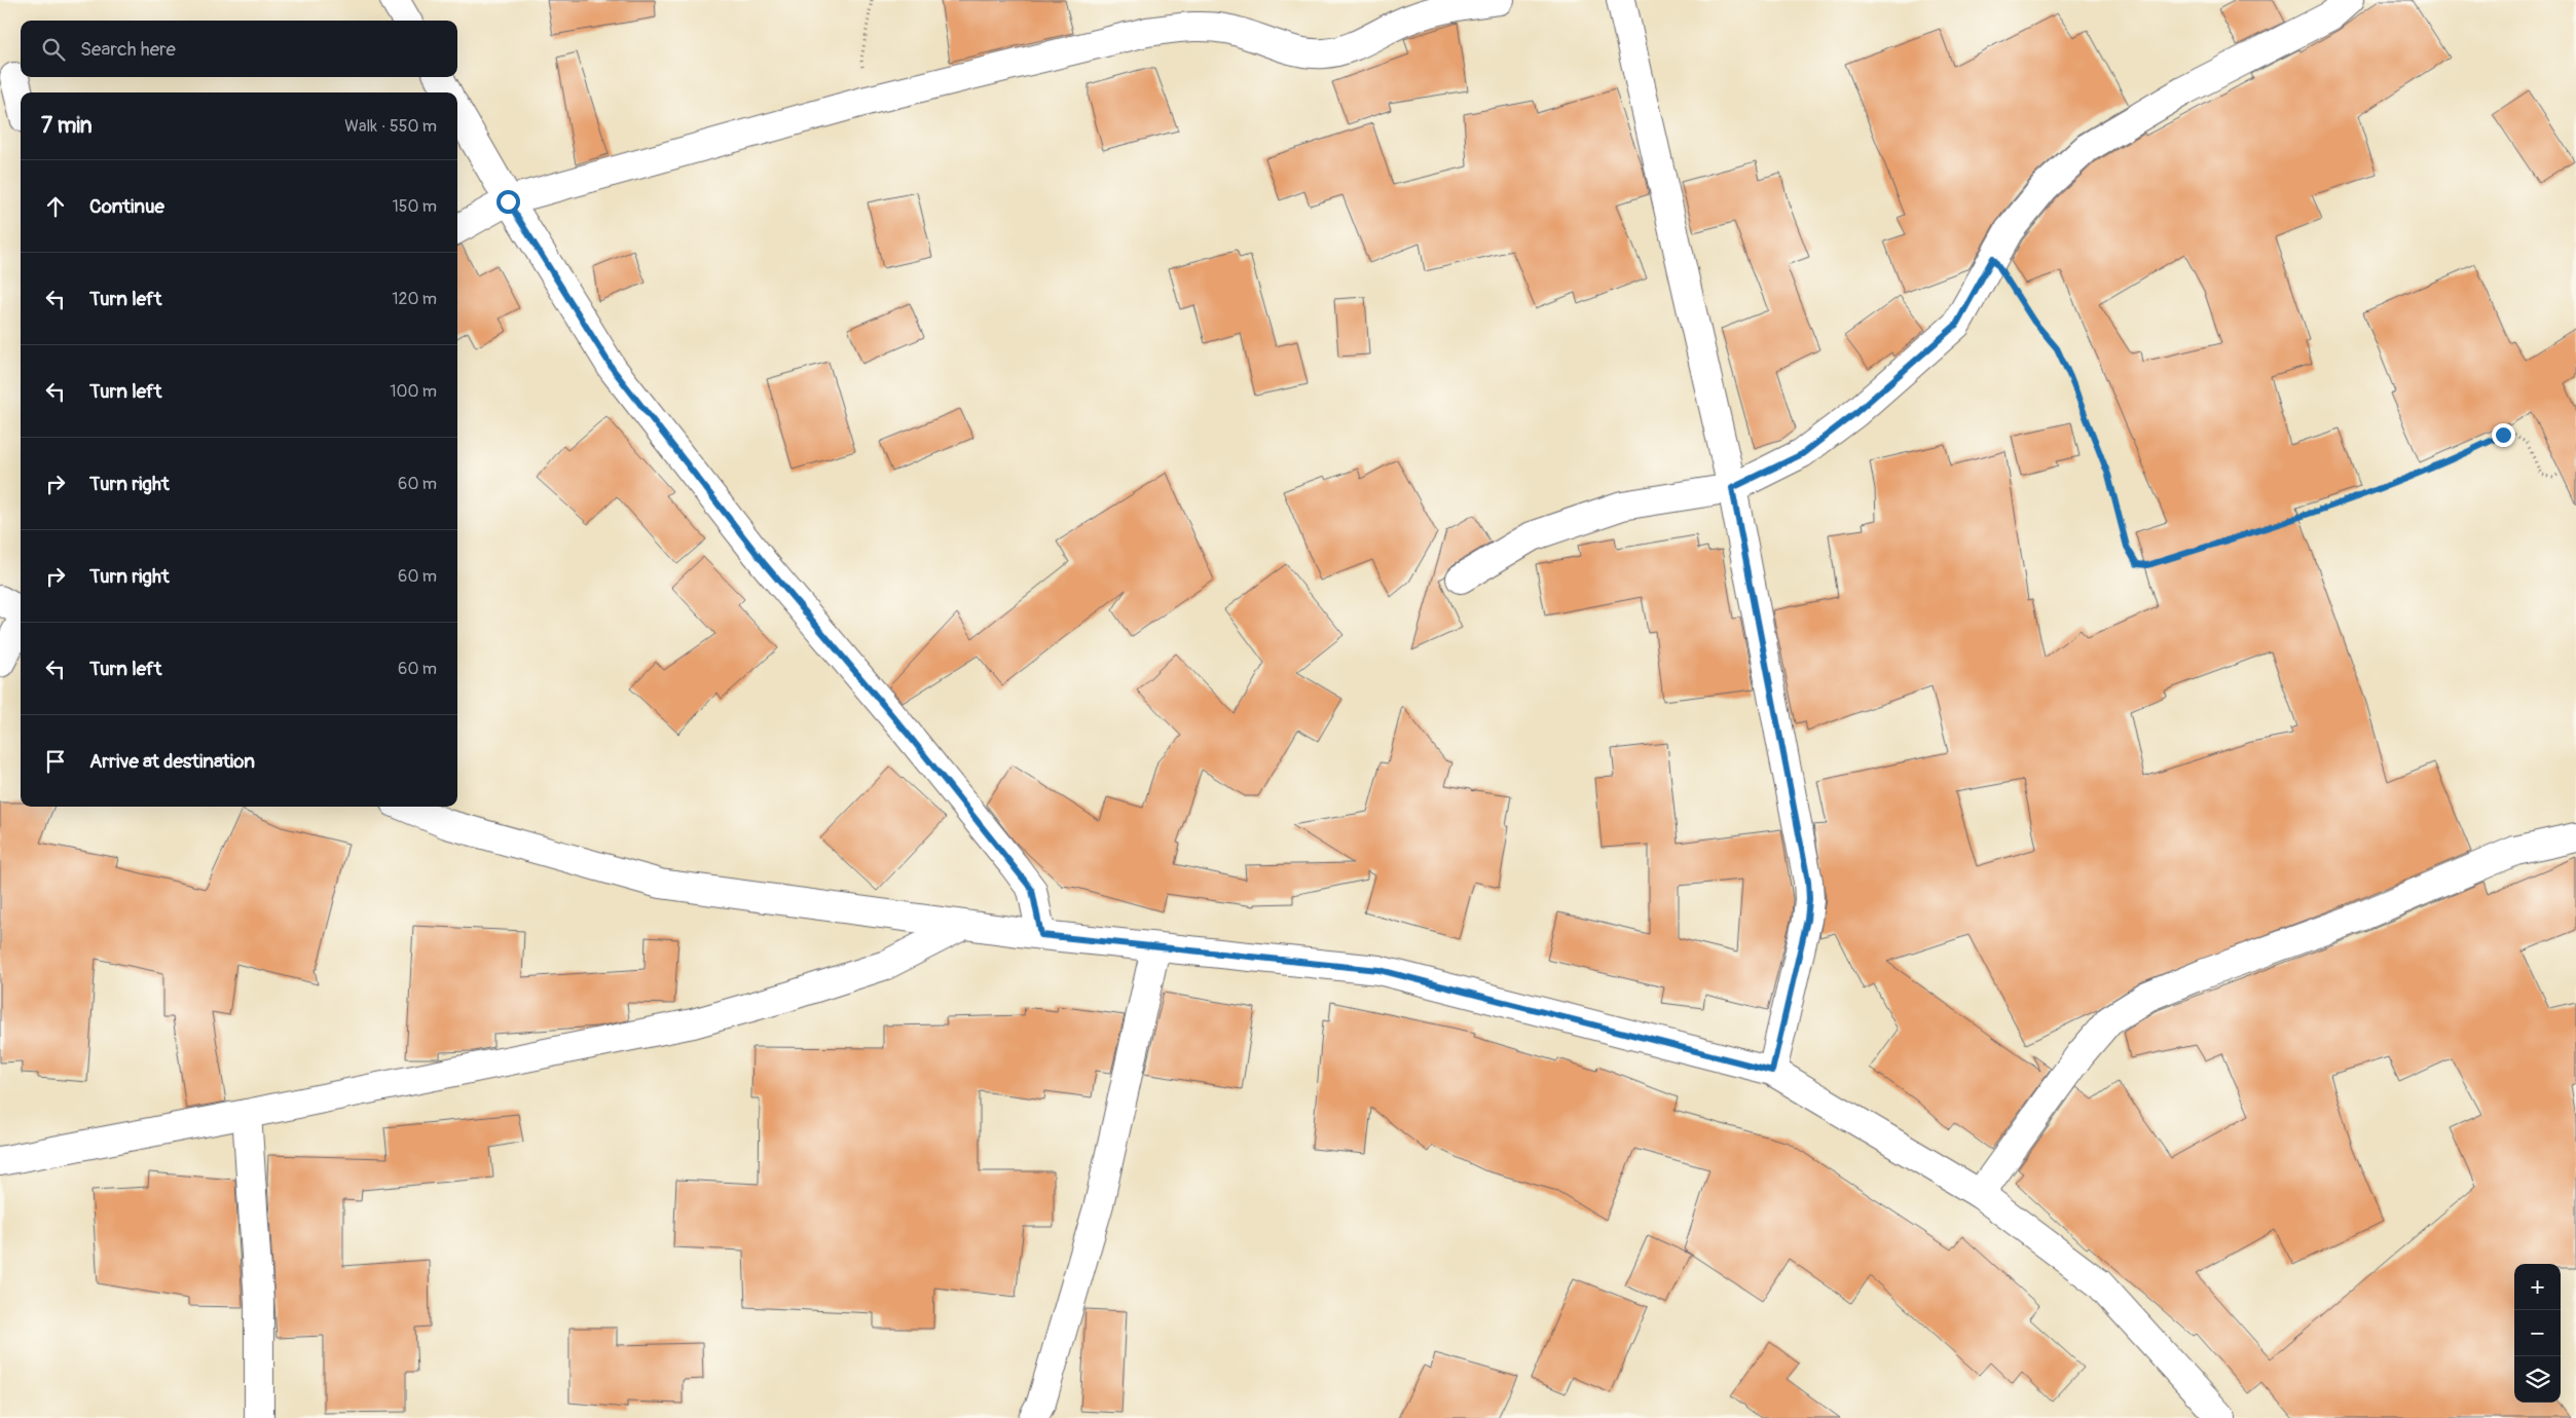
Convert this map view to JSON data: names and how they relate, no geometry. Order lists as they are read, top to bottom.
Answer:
{
  "page": {
    "search": "Search here",
    "heading": ["7 min", "Walk · 550 m"],
    "list": [
      ["Continue", "150 m"],
      ["Turn left", "120 m"],
      ["Turn left", "100 m"],
      ["Turn right", "60 m"],
      ["Turn right", "60 m"],
      ["Turn left", "60 m"],
      "Arrive at destination"
    ],
    "map_buttons": ["+", "−"]
  }
}
